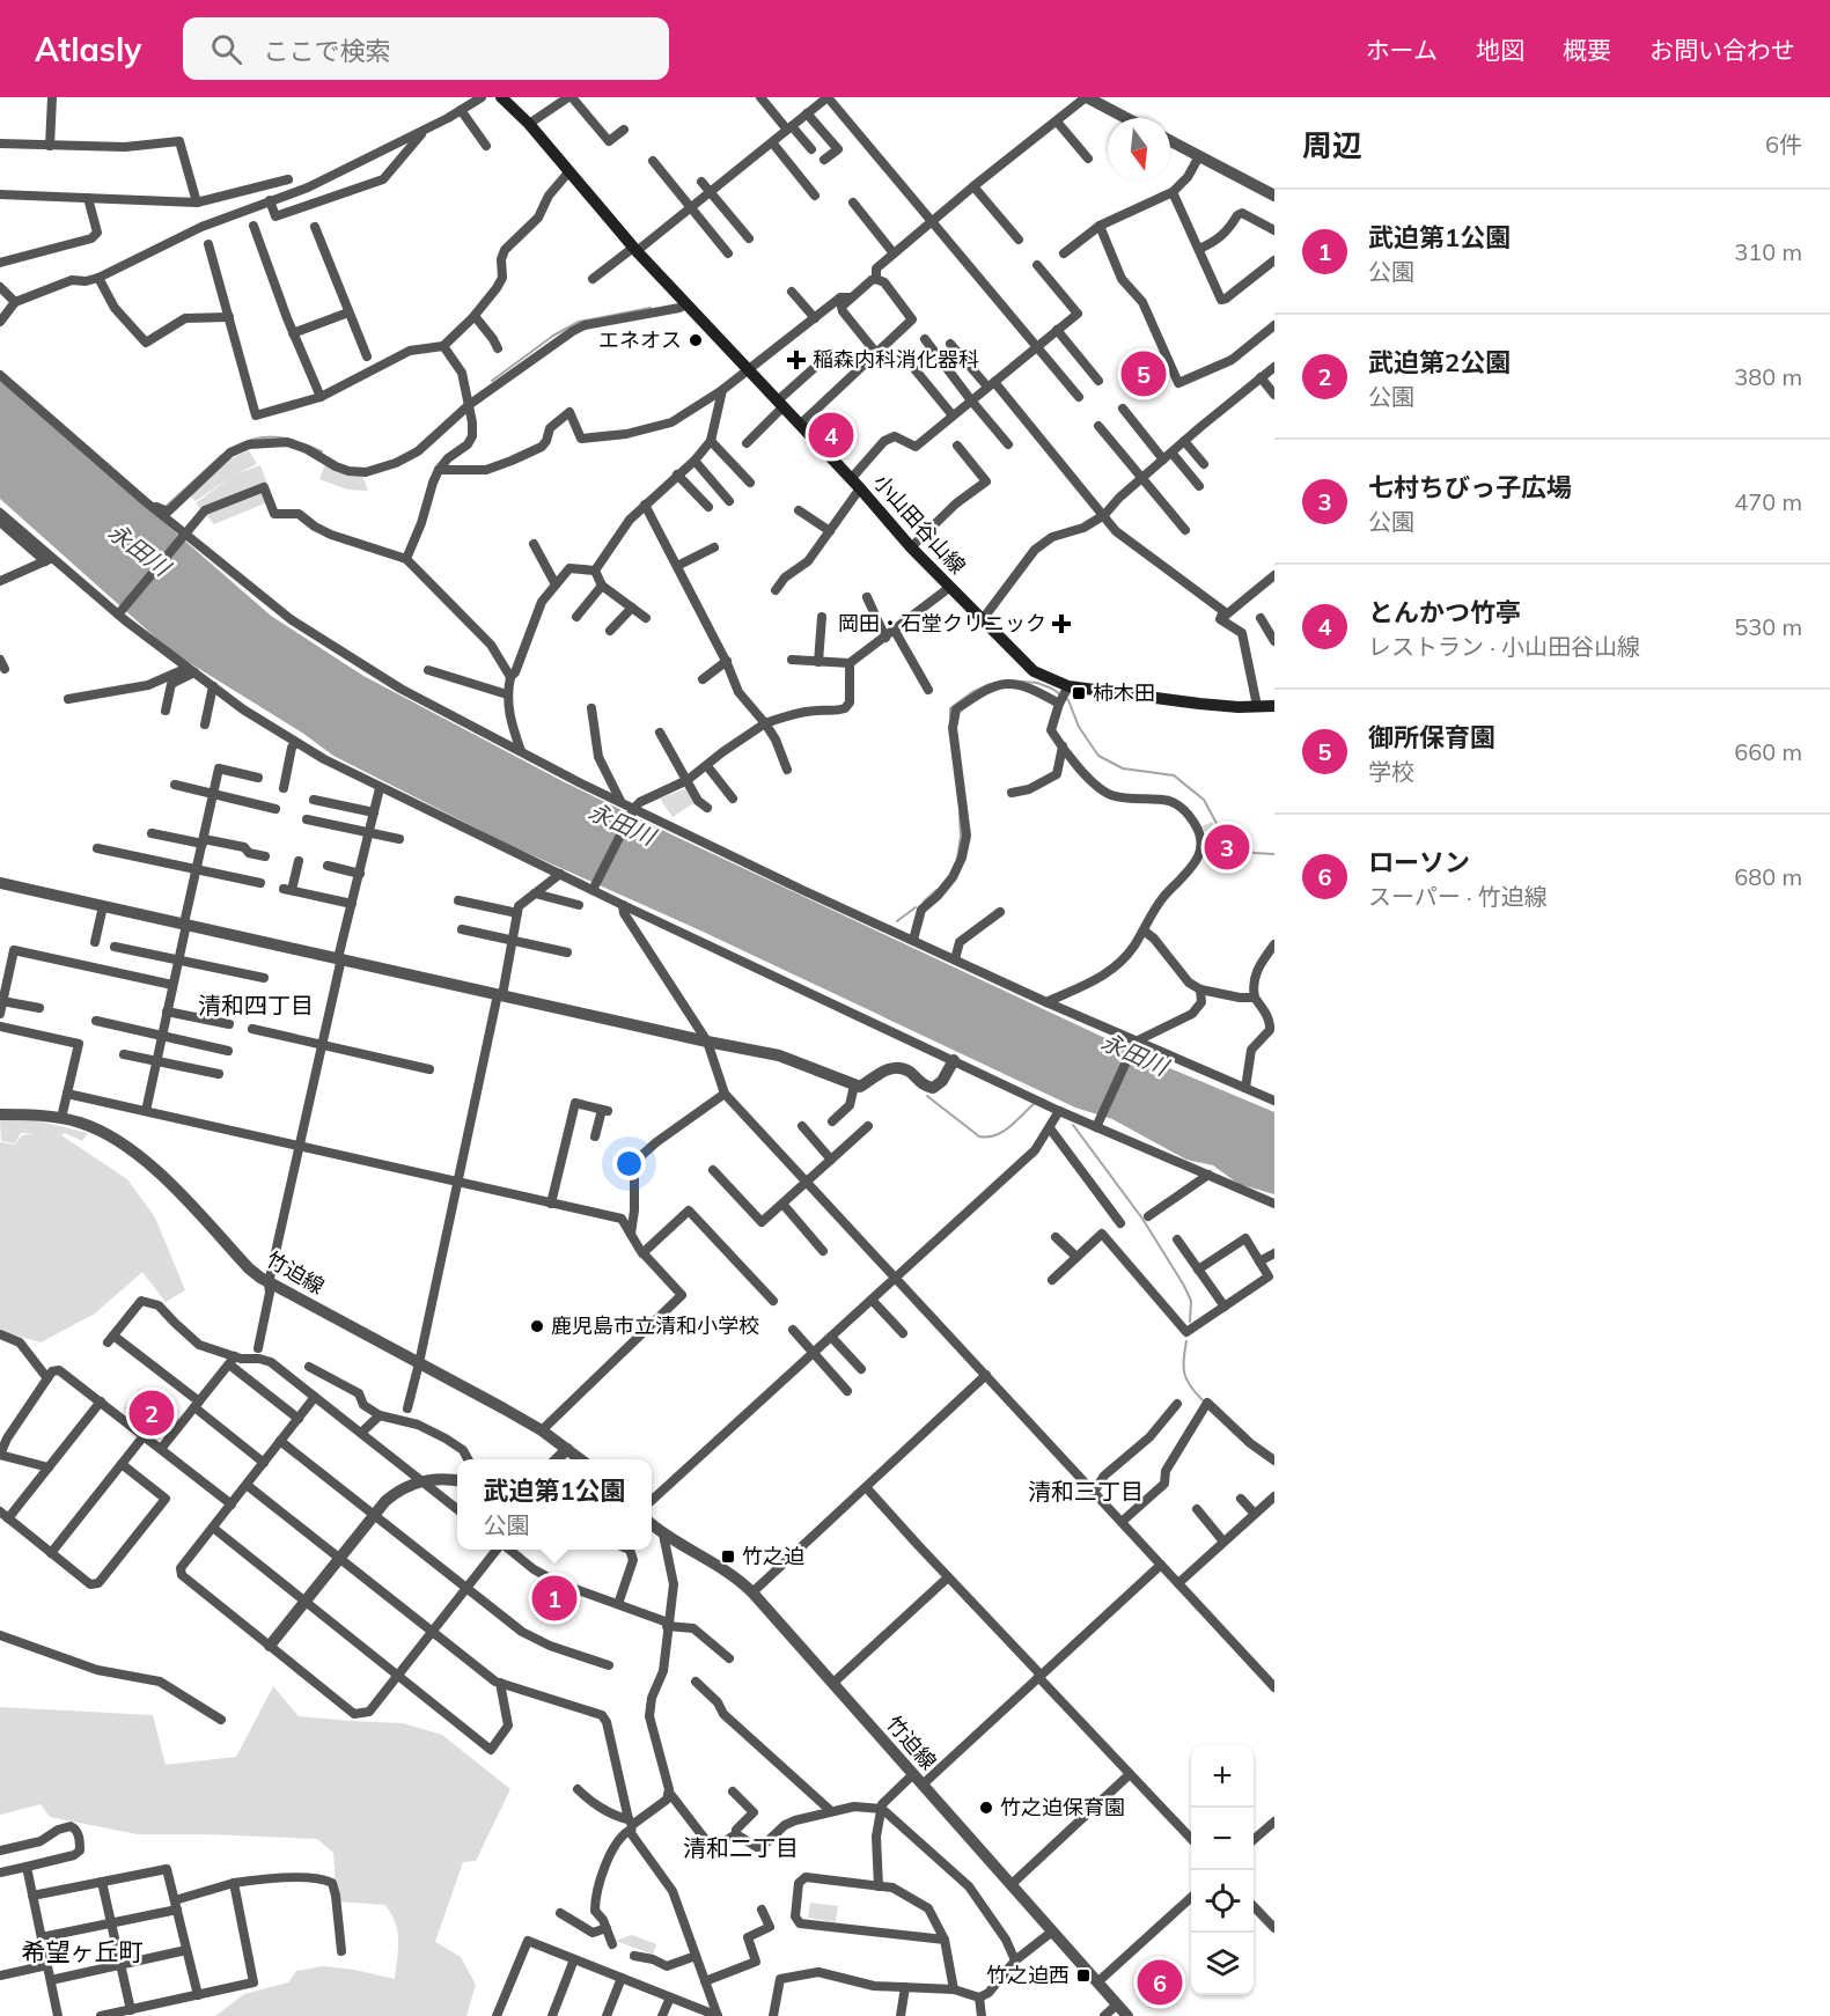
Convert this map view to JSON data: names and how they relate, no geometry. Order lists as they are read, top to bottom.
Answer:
{
  "streets": {
    "main road": ["小山田谷山線"],
    "street": ["竹迫線"]
  },
  "districts": [
    "清和四丁目",
    "清和三丁目",
    "清和二丁目",
    "希望ヶ丘町"
  ],
  "water": ["永田川"],
  "places": {
    "other": ["エネオス", "鹿児島市立清和小学校", "竹之迫保育園"],
    "health": ["稲森内科消化器科", "岡田・石堂クリニック"],
    "transit": ["柿木田", "竹之迫", "竹之迫西"]
  },
  "north": "bottom",
  "page": {
    "header": "Atlasly",
    "search": "ここで検索",
    "nav": [
      "ホーム",
      "地図",
      "概要",
      "お問い合わせ"
    ],
    "heading": ["周辺", "6件"],
    "list": [
      {
        "mark": "1",
        "name": "武迫第1公園",
        "note": "公園",
        "value": "310 m"
      },
      {
        "mark": "2",
        "name": "武迫第2公園",
        "note": "公園",
        "value": "380 m"
      },
      {
        "mark": "3",
        "name": "七村ちびっ子広場",
        "note": "公園",
        "value": "470 m"
      },
      {
        "mark": "4",
        "name": "とんかつ竹亭",
        "note": "レストラン · 小山田谷山線",
        "value": "530 m"
      },
      {
        "mark": "5",
        "name": "御所保育園",
        "note": "学校",
        "value": "660 m"
      },
      {
        "mark": "6",
        "name": "ローソン",
        "note": "スーパー · 竹迫線",
        "value": "680 m"
      }
    ],
    "pins": [
      "5",
      "4",
      "3",
      "2",
      "1",
      "6"
    ],
    "popup": ["武迫第1公園", "公園"],
    "map_buttons": ["+", "−"]
  }
}
